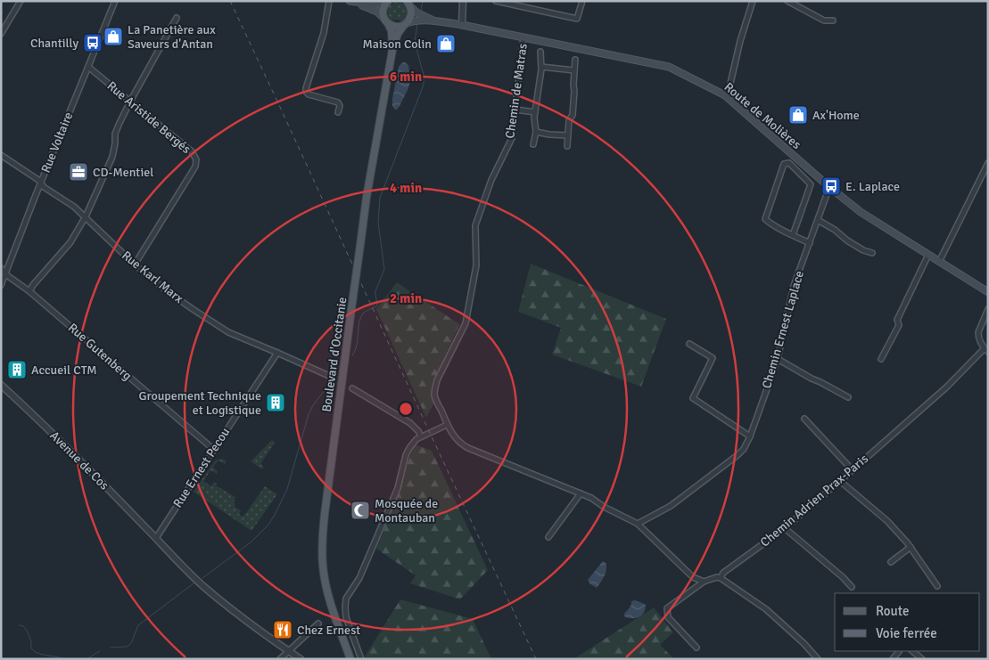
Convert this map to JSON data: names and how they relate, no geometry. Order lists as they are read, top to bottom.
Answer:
{
  "streets": {
    "main road": ["Route de Molières", "Boulevard d'Occitanie"],
    "street": [
      "Chemin de Matras",
      "Rue Aristide Bergés",
      "Rue Voltaire",
      "Rue Karl Marx",
      "Chemin Ernest Laplace",
      "Rue Gutenberg",
      "Avenue de Cos",
      "Rue Ernest Pecou",
      "Chemin Adrien Prax-Paris"
    ]
  },
  "crossings": [
    ["Chemin de Matras", "Route de Molières"],
    ["Chemin de Matras", "Chemin Ernest Laplace"],
    ["Route de Molières", "Chemin Ernest Laplace"],
    ["Route de Molières", "Boulevard d'Occitanie"],
    ["Rue Aristide Bergés", "Rue Voltaire"],
    ["Rue Aristide Bergés", "Rue Karl Marx"],
    ["Rue Voltaire", "Rue Karl Marx"],
    ["Rue Voltaire", "Rue Gutenberg"],
    ["Rue Karl Marx", "Rue Ernest Pecou"],
    ["Rue Gutenberg", "Rue Ernest Pecou"],
    ["Avenue de Cos", "Rue Ernest Pecou"]
  ],
  "places": {
    "shop": ["La Panetière aux Saveurs d'Antan", "Maison Colin", "Ax'Home"],
    "bus stop": ["Chantilly", "E. Laplace"],
    "office": ["CD-Mentiel"],
    "building": ["Accueil CTM", "Groupement Technique et Logistique"],
    "mosque": ["Mosquée de Montauban"],
    "restaurant": ["Chez Ernest"]
  },
  "legend": ["Route", "Voie ferrée"],
  "rings": ["6 min", "4 min", "2 min"]
}
